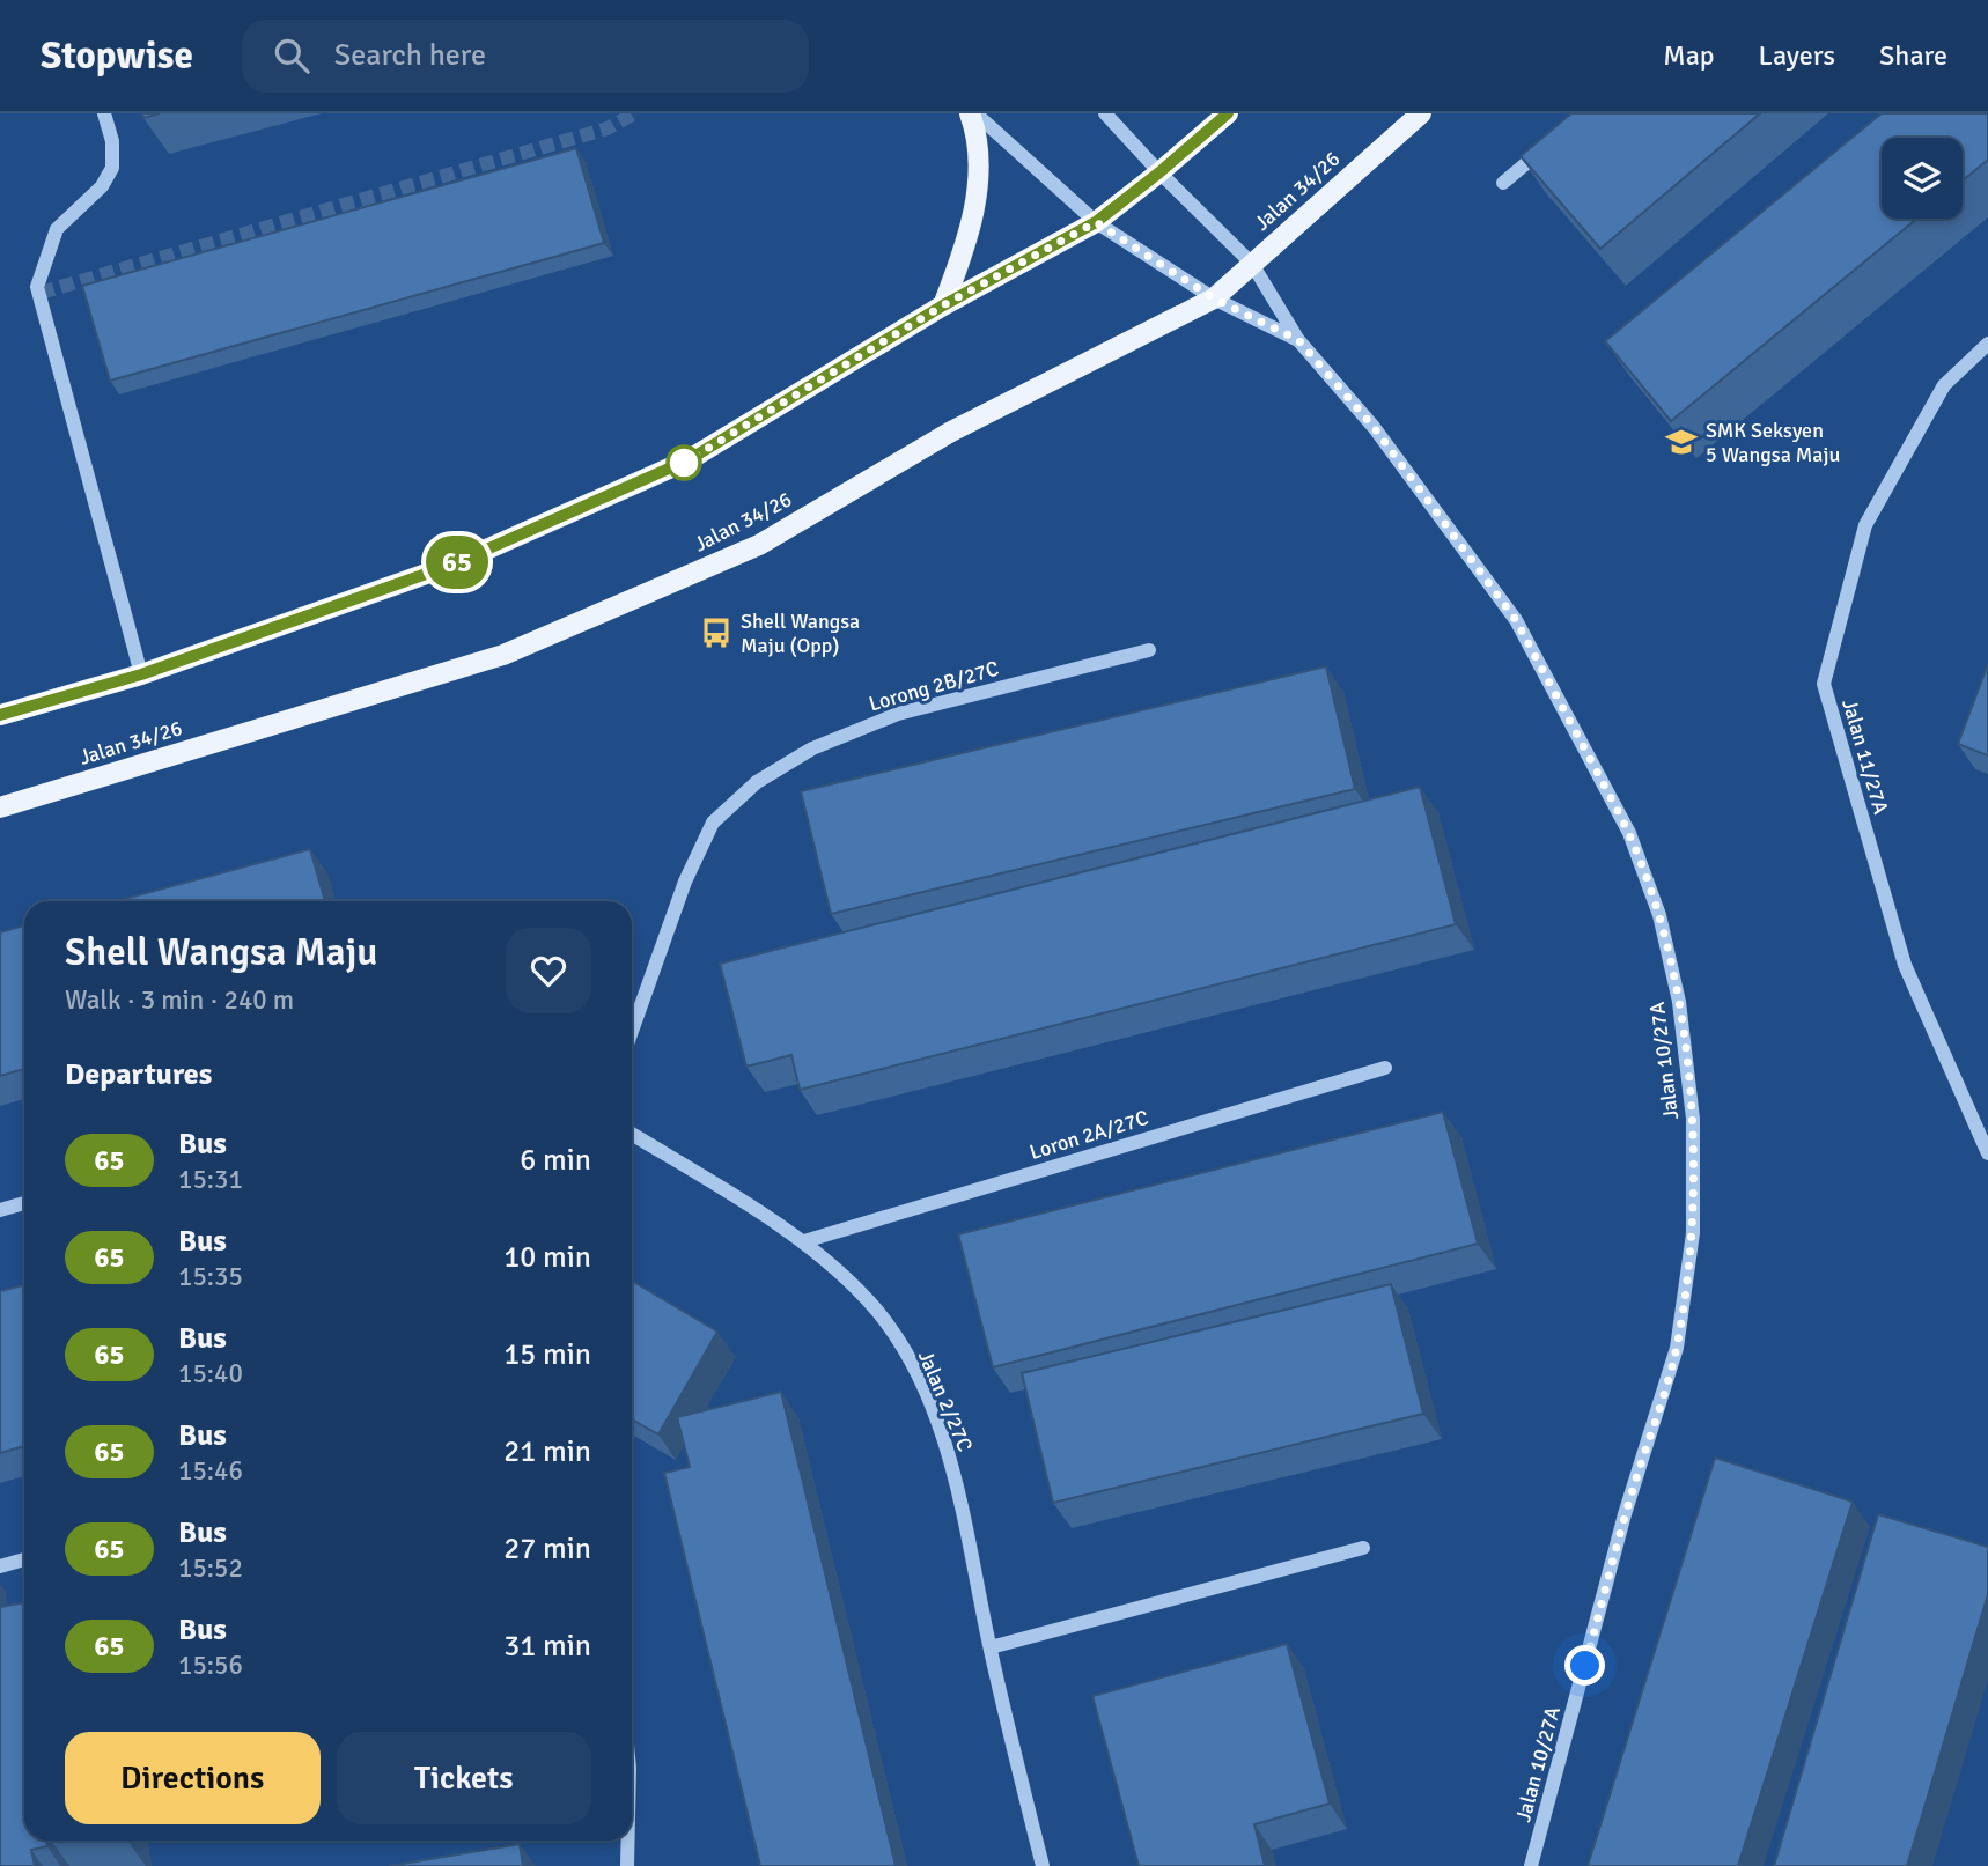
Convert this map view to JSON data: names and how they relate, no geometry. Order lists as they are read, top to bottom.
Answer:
{
  "streets": {
    "main road": ["Jalan 34/26"],
    "street": [
      "Lorong 2B/27C",
      "Jalan 11/27A",
      "Jalan 10/27A",
      "Loron 2A/27C",
      "Jalan 2/27C"
    ]
  },
  "crossings": [
    ["Jalan 34/26", "Jalan 10/27A"],
    ["Loron 2A/27C", "Jalan 2/27C"]
  ],
  "places": {
    "school or university": ["SMK Seksyen 5 Wangsa Maju"],
    "bus stop": ["Shell Wangsa Maju (Opp)"]
  },
  "lines": ["bus line 65"],
  "page": {
    "header": "Stopwise",
    "search": "Search here",
    "nav": ["Map", "Layers", "Share"],
    "on_map": "65",
    "heading": [
      ["Shell Wangsa Maju", "Walk · 3 min · 240 m"],
      "Departures"
    ],
    "list": [
      {
        "mark": "65",
        "name": "Bus",
        "note": "15:31",
        "value": "6 min"
      },
      {
        "mark": "65",
        "name": "Bus",
        "note": "15:35",
        "value": "10 min"
      },
      {
        "mark": "65",
        "name": "Bus",
        "note": "15:40",
        "value": "15 min"
      },
      {
        "mark": "65",
        "name": "Bus",
        "note": "15:46",
        "value": "21 min"
      },
      {
        "mark": "65",
        "name": "Bus",
        "note": "15:52",
        "value": "27 min"
      },
      {
        "mark": "65",
        "name": "Bus",
        "note": "15:56",
        "value": "31 min"
      }
    ],
    "buttons": ["Directions", "Tickets"]
  }
}
